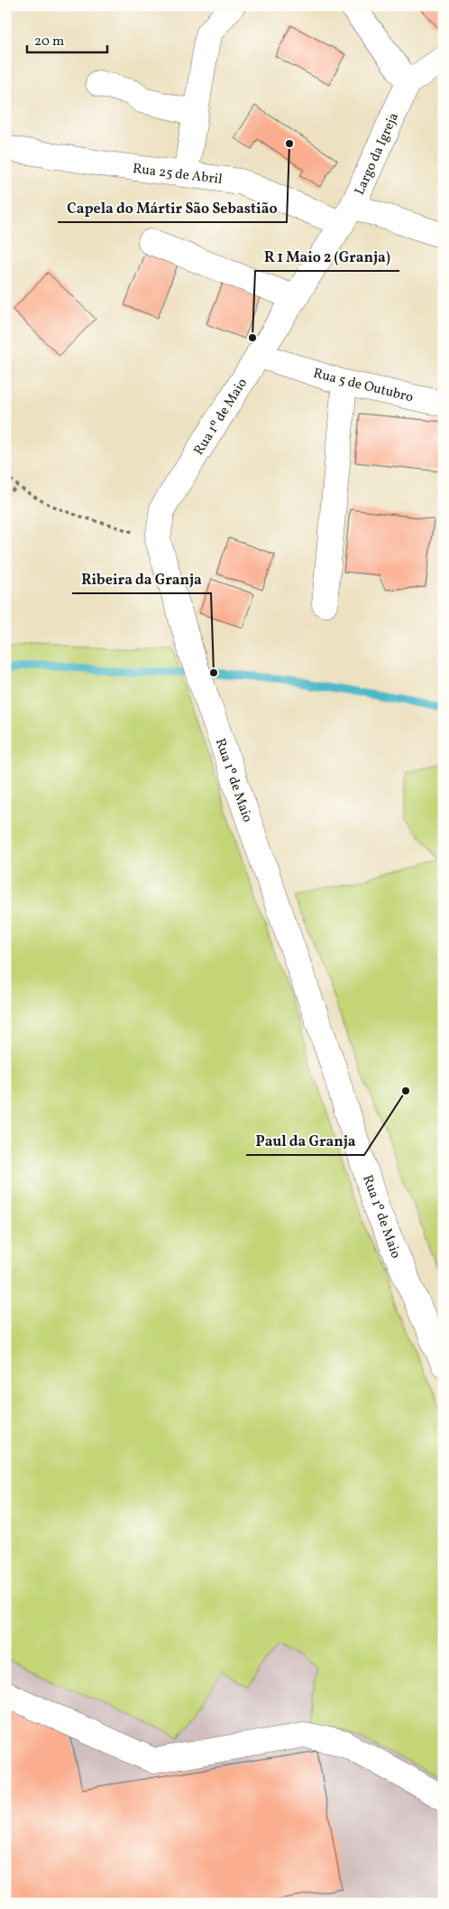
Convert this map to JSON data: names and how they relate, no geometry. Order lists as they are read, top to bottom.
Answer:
{
  "streets": {
    "street": [
      "Largo da Igreja",
      "Rua 25 de Abril",
      "Rua 5 de Outubro",
      "Rua 1º de Maio"
    ]
  },
  "crossings": [
    ["Largo da Igreja", "Rua 25 de Abril"],
    ["Largo da Igreja", "Rua 1º de Maio"],
    ["Rua 25 de Abril", "Rua 1º de Maio"],
    ["Rua 5 de Outubro", "Rua 1º de Maio"]
  ],
  "places": [
    "Capela do Mártir São Sebastião",
    "R 1 Maio 2 (Granja)",
    "Ribeira da Granja",
    "Paul da Granja"
  ],
  "scale_bar": "20 m"
}
